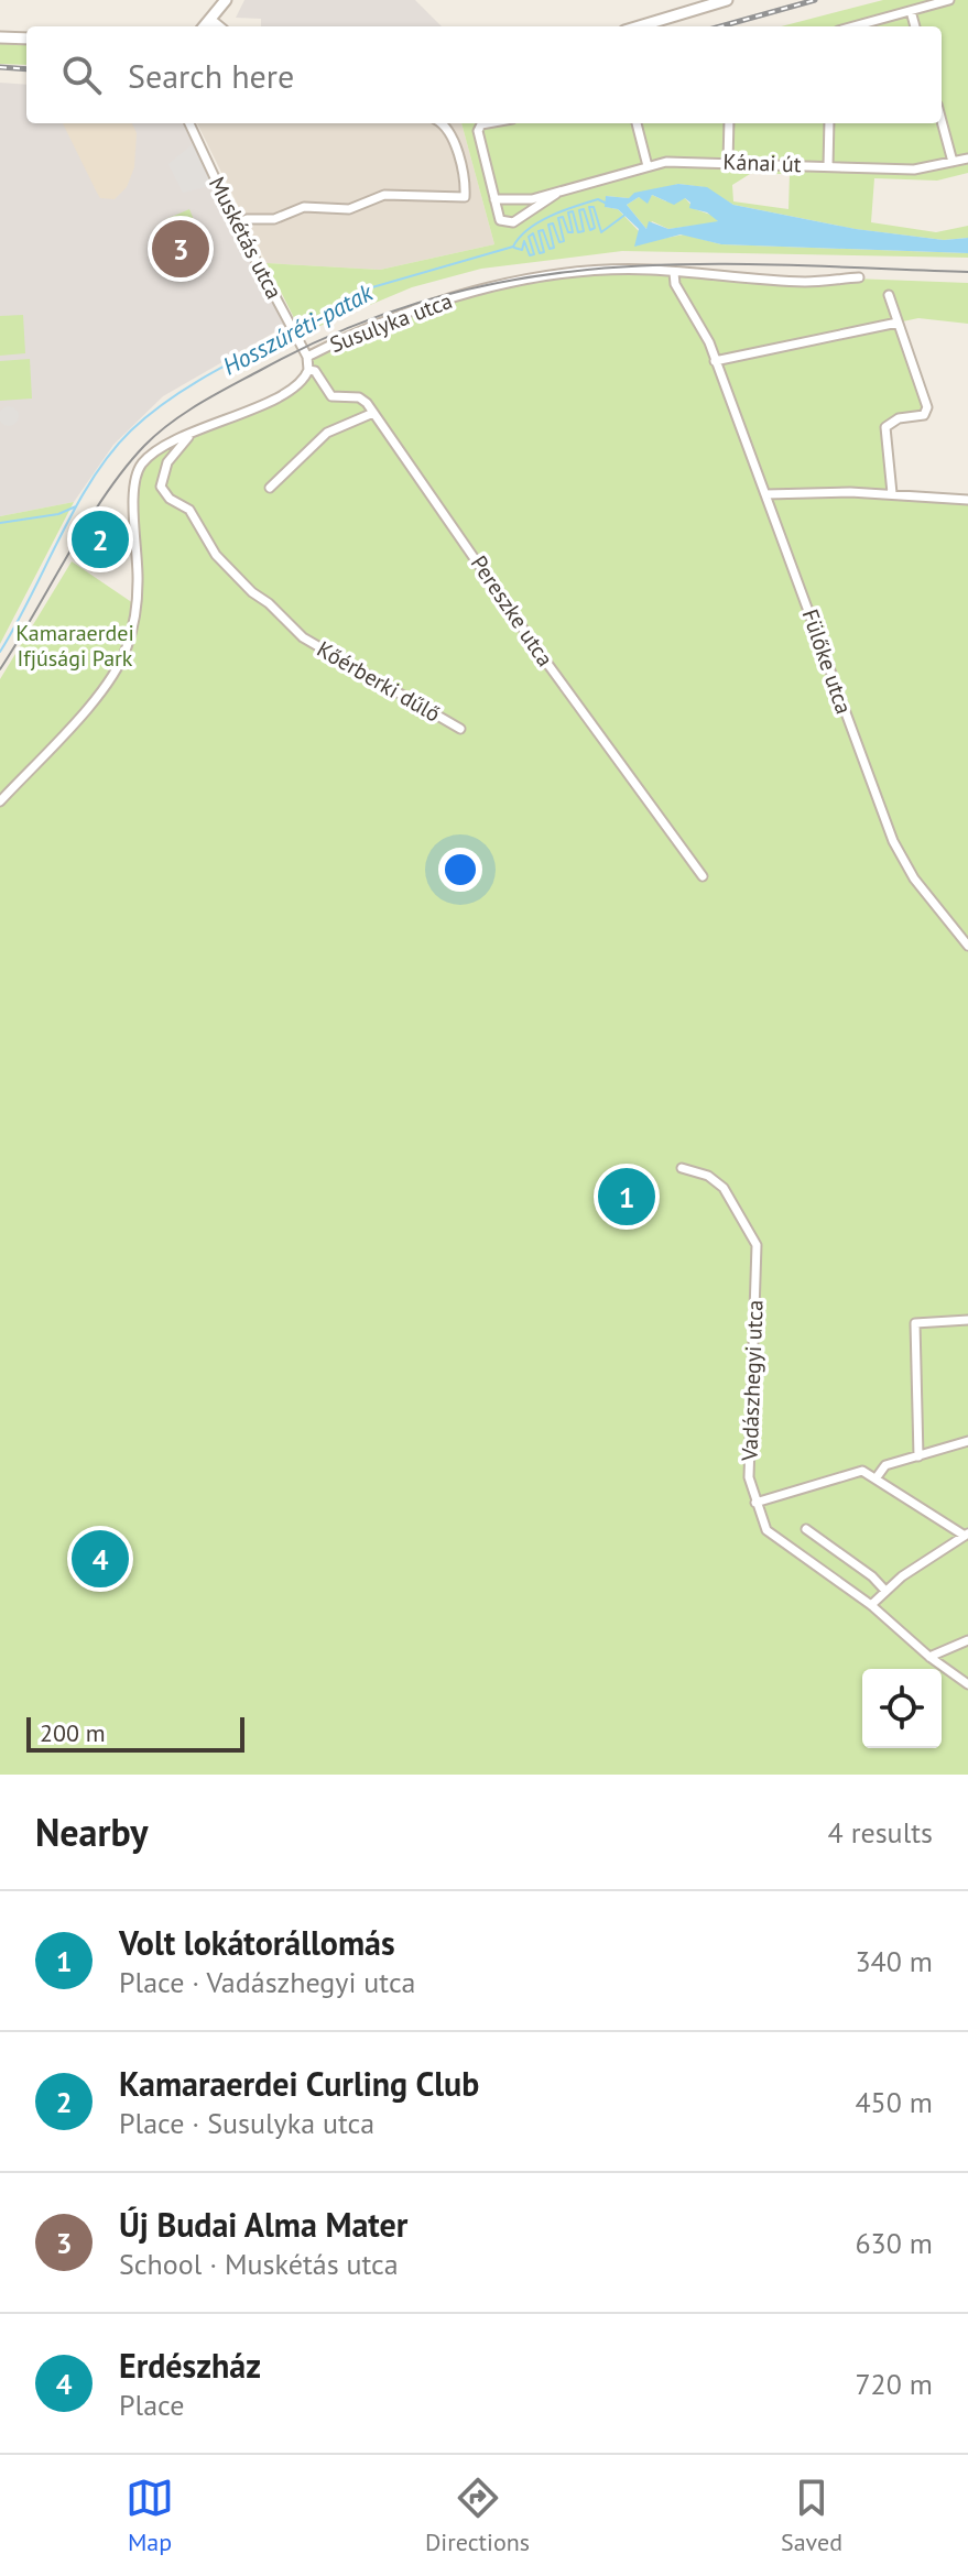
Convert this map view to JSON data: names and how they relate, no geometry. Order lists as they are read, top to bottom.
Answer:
{
  "streets": {
    "street": [
      "Kánai út",
      "Muskétás utca",
      "Susulyka utca",
      "Pereszke utca",
      "Fülőke utca",
      "Kőérberki dűlő",
      "Vadászhegyi utca"
    ]
  },
  "crossings": [
    ["Muskétás utca", "Susulyka utca"],
    ["Susulyka utca", "Fülőke utca"],
    ["Susulyka utca", "Kőérberki dűlő"]
  ],
  "water": ["Hosszúréti-patak"],
  "parks": ["Kamaraerdei Ifjúsági Park"],
  "scale_bar": "200 m",
  "page": {
    "search": "Search here",
    "pins": [
      "3",
      "2",
      "1",
      "4"
    ],
    "scale": "200 m",
    "heading": ["Nearby", "4 results"],
    "list": [
      {
        "mark": "1",
        "name": "Volt lokátorállomás",
        "note": "Place · Vadászhegyi utca",
        "value": "340 m"
      },
      {
        "mark": "2",
        "name": "Kamaraerdei Curling Club",
        "note": "Place · Susulyka utca",
        "value": "450 m"
      },
      {
        "mark": "3",
        "name": "Új Budai Alma Mater",
        "note": "School · Muskétás utca",
        "value": "630 m"
      },
      {
        "mark": "4",
        "name": "Erdészház",
        "note": "Place",
        "value": "720 m"
      }
    ],
    "nav": ["Map", "Directions", "Saved"]
  }
}
